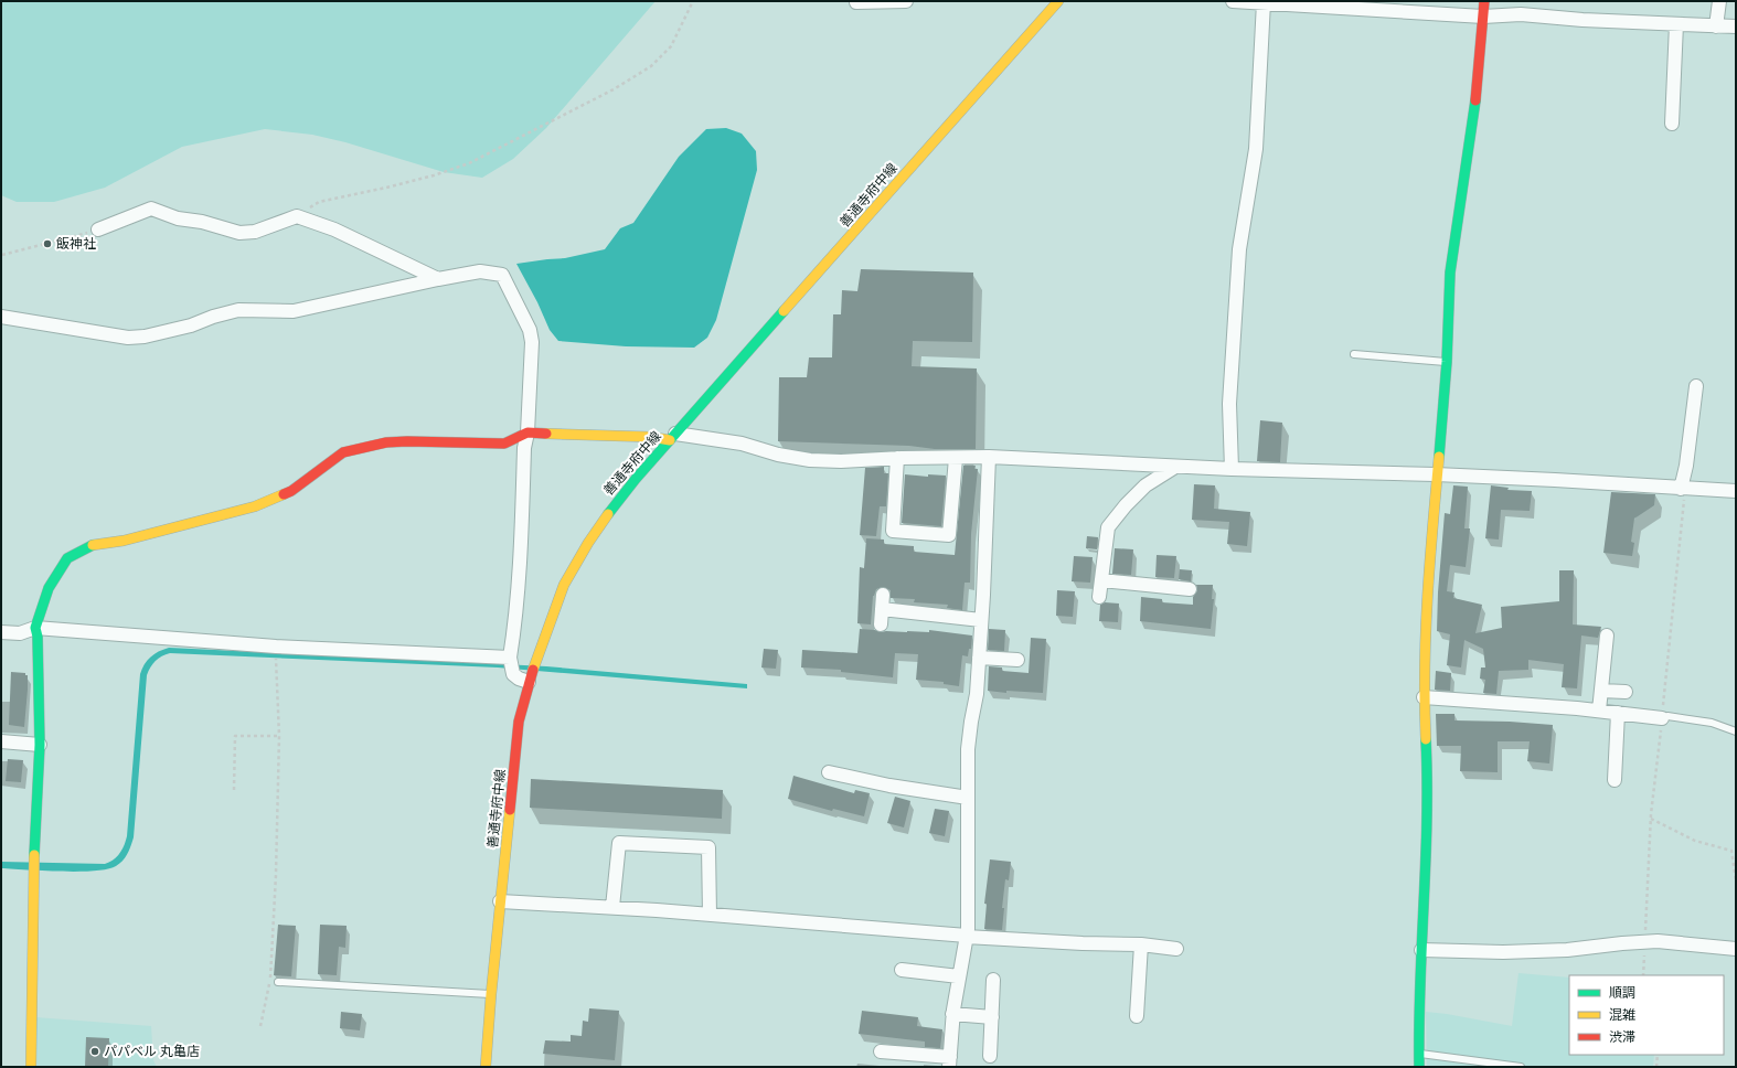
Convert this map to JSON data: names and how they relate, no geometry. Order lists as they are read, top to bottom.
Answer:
{
  "streets": {
    "street": ["善通寺府中線"]
  },
  "places": ["飯神社", "パパベル 丸亀店"],
  "legend": ["順調", "混雑", "渋滞"]
}
